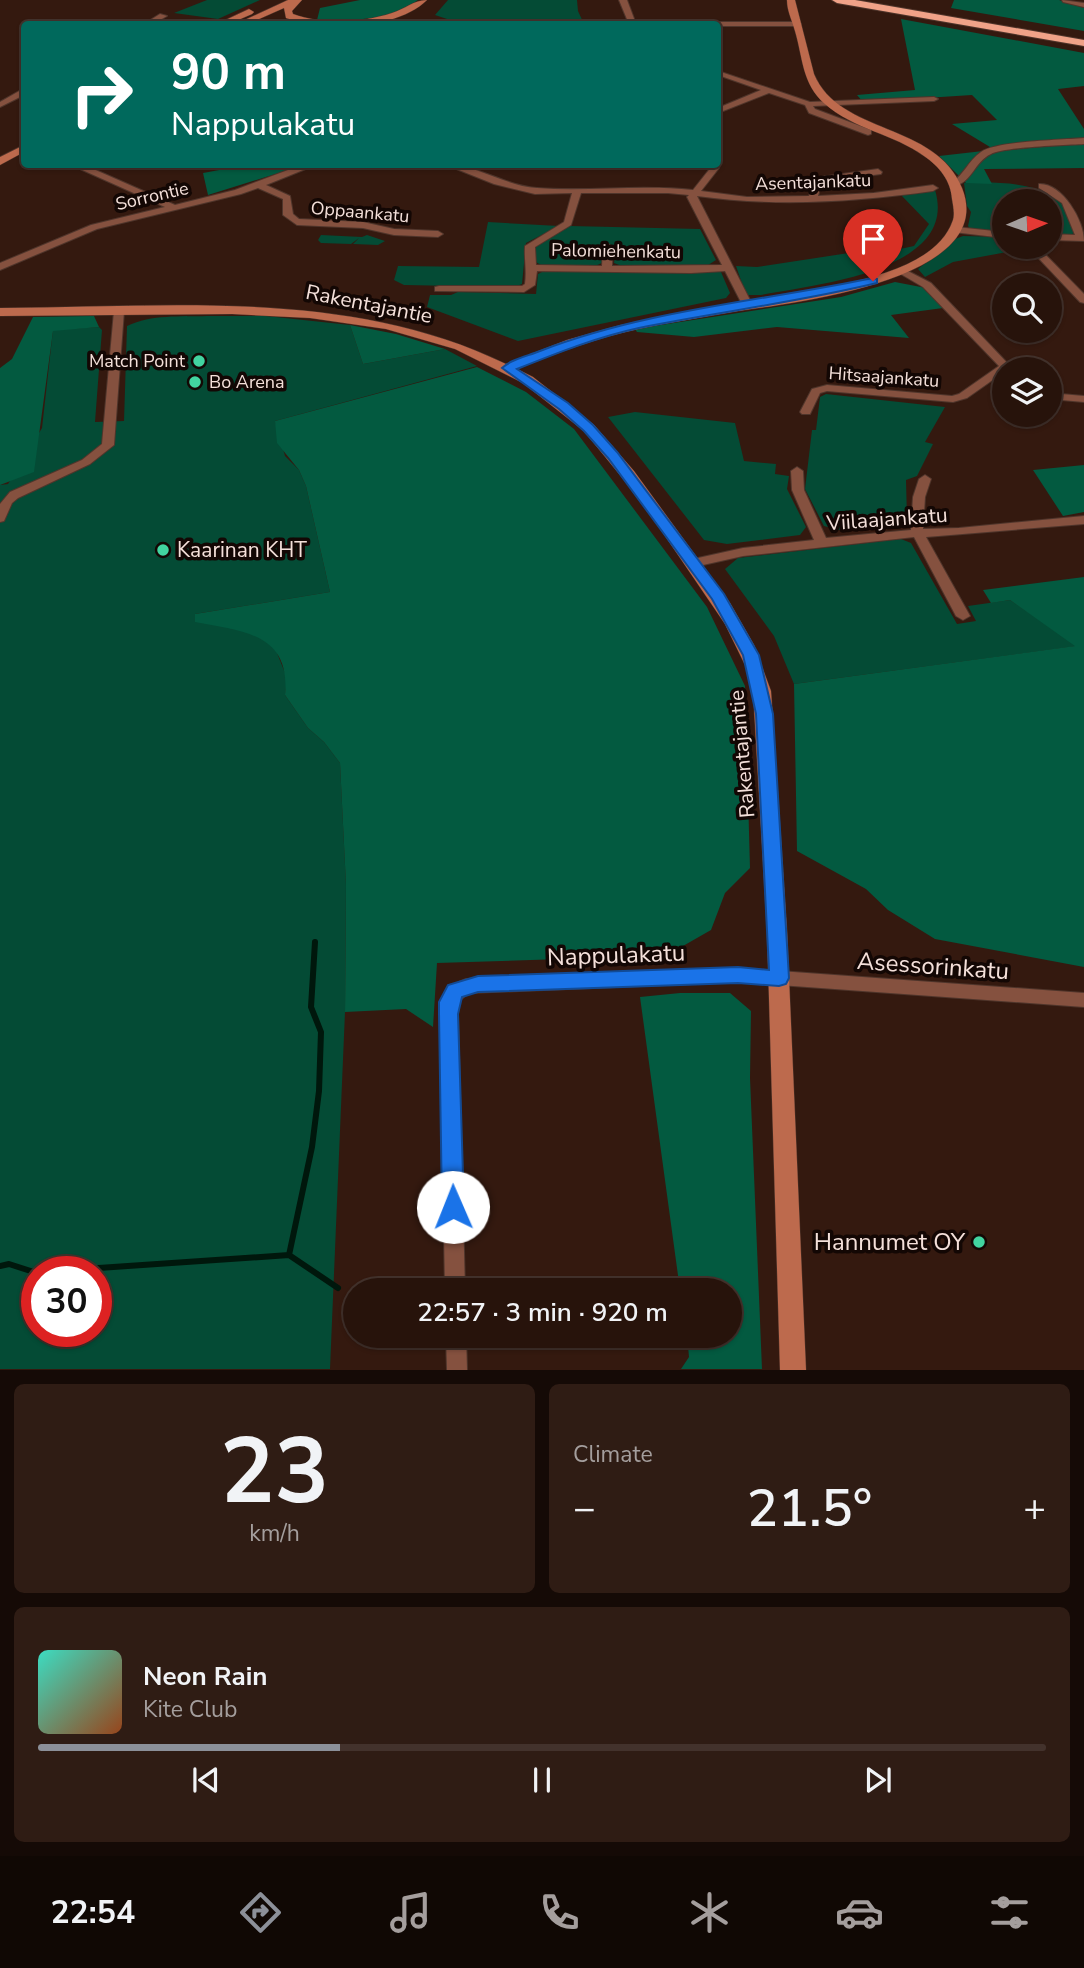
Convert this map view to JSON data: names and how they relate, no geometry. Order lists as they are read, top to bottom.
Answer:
{
  "streets": {
    "street": [
      "Asentajankatu",
      "Sorrontie",
      "Oppaankatu",
      "Palomiehenkatu",
      "Rakentajantie",
      "Hitsaajankatu",
      "Viilaajankatu",
      "Nappulakatu",
      "Asessorinkatu"
    ]
  },
  "crossings": [
    ["Sorrontie", "Oppaankatu"],
    ["Rakentajantie", "Viilaajankatu"],
    ["Rakentajantie", "Nappulakatu"],
    ["Rakentajantie", "Asessorinkatu"],
    ["Nappulakatu", "Asessorinkatu"]
  ],
  "places": [
    "Match Point",
    "Bo Arena",
    "Kaarinan KHT",
    "Hannumet OY"
  ],
  "north": "right",
  "page": {
    "turn": ["90 m", "Nappulakatu"],
    "limit": "30",
    "trip": "22:57 · 3 min · 920 m",
    "tile": [
      ["23", "km/h"],
      "Climate"
    ],
    "heat": ["−", "21.5°", "+"],
    "song": ["Neon Rain", "Kite Club"],
    "tabs": "22:54"
  }
}
